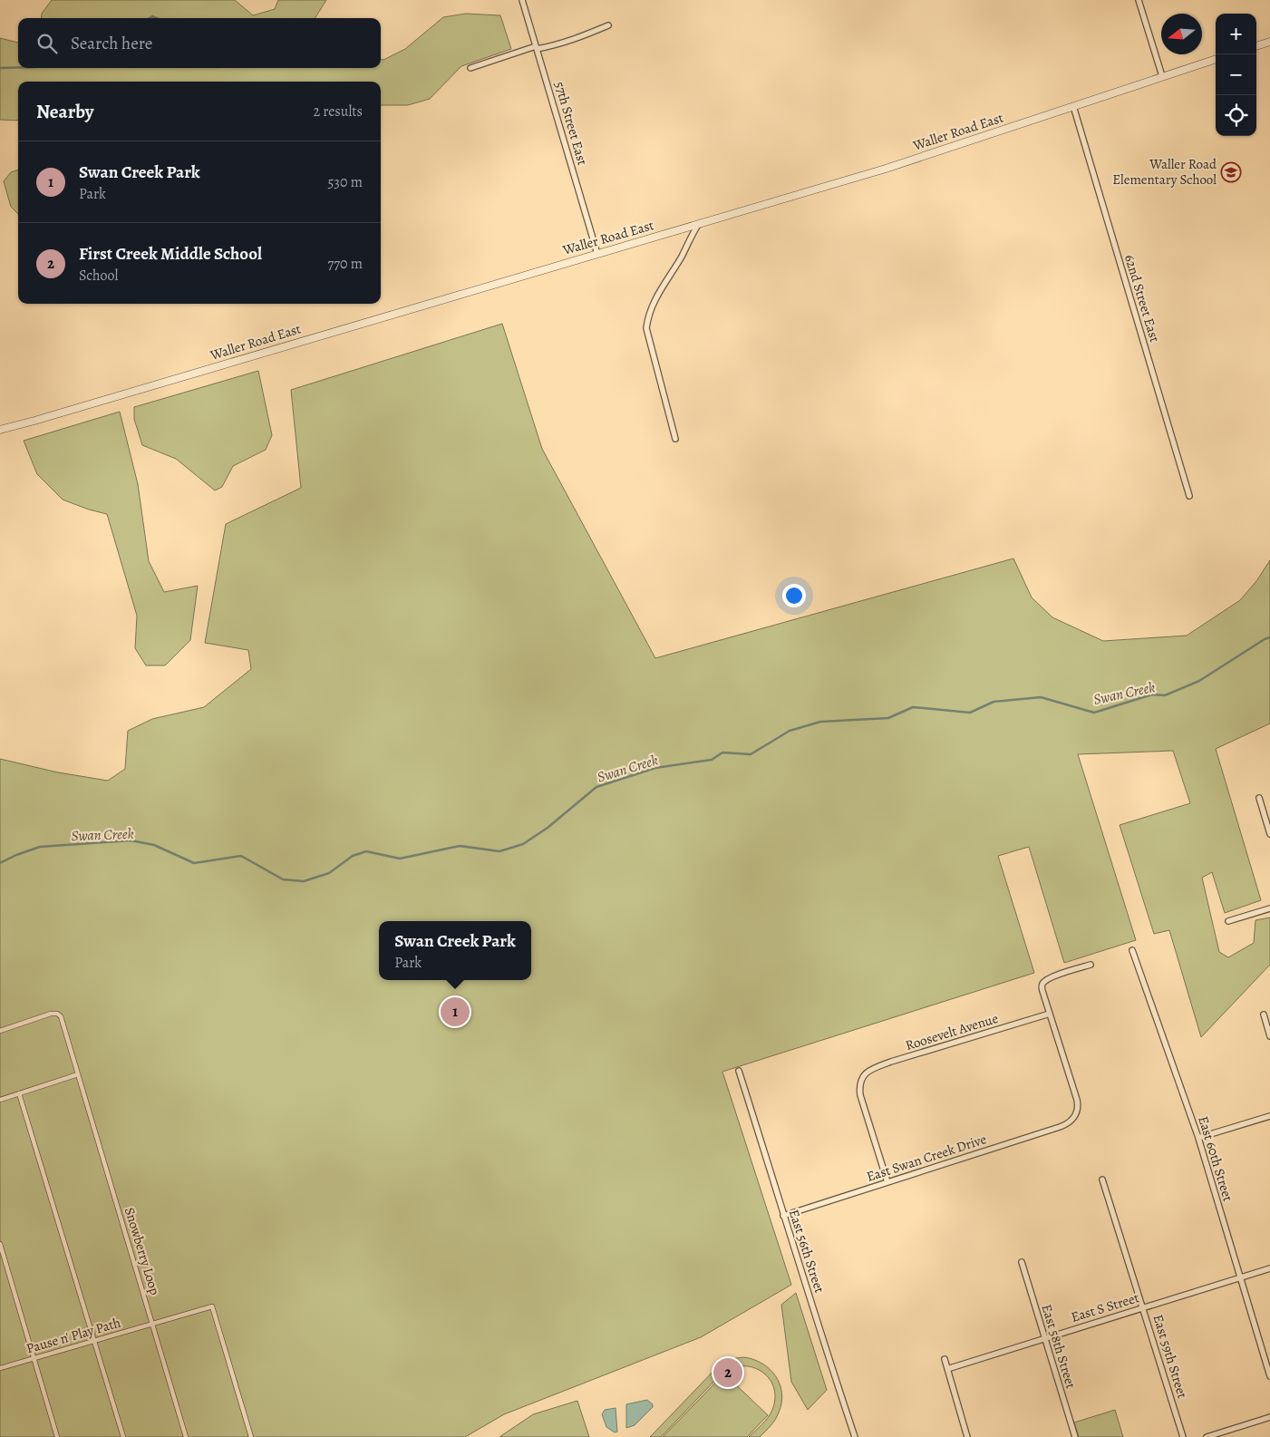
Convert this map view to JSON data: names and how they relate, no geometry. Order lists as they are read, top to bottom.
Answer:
{
  "streets": {
    "street": [
      "57th Street East",
      "Waller Road East",
      "62nd Street East",
      "Roosevelt Avenue",
      "East Swan Creek Drive",
      "East 60th Street",
      "Snowberry Loop",
      "East 56th Street",
      "East S Street",
      "Pause n' Play Path",
      "East 58th Street",
      "East 59th Street"
    ]
  },
  "crossings": [
    ["57th Street East", "Waller Road East"],
    ["Waller Road East", "62nd Street East"],
    ["Roosevelt Avenue", "East Swan Creek Drive"],
    ["East Swan Creek Drive", "East 56th Street"],
    ["East 60th Street", "East S Street"],
    ["Snowberry Loop", "Pause n' Play Path"],
    ["East S Street", "East 58th Street"],
    ["East S Street", "East 59th Street"]
  ],
  "water": ["Swan Creek"],
  "places": {
    "school or university": ["Waller Road Elementary School"]
  },
  "north": "left",
  "page": {
    "map_buttons": ["+", "−"],
    "search": "Search here",
    "heading": ["Nearby", "2 results"],
    "list": [
      {
        "mark": "1",
        "name": "Swan Creek Park",
        "note": "Park",
        "value": "530 m"
      },
      {
        "mark": "2",
        "name": "First Creek Middle School",
        "note": "School",
        "value": "770 m"
      }
    ],
    "popup": ["Swan Creek Park", "Park"],
    "pins": ["1", "2"]
  }
}
